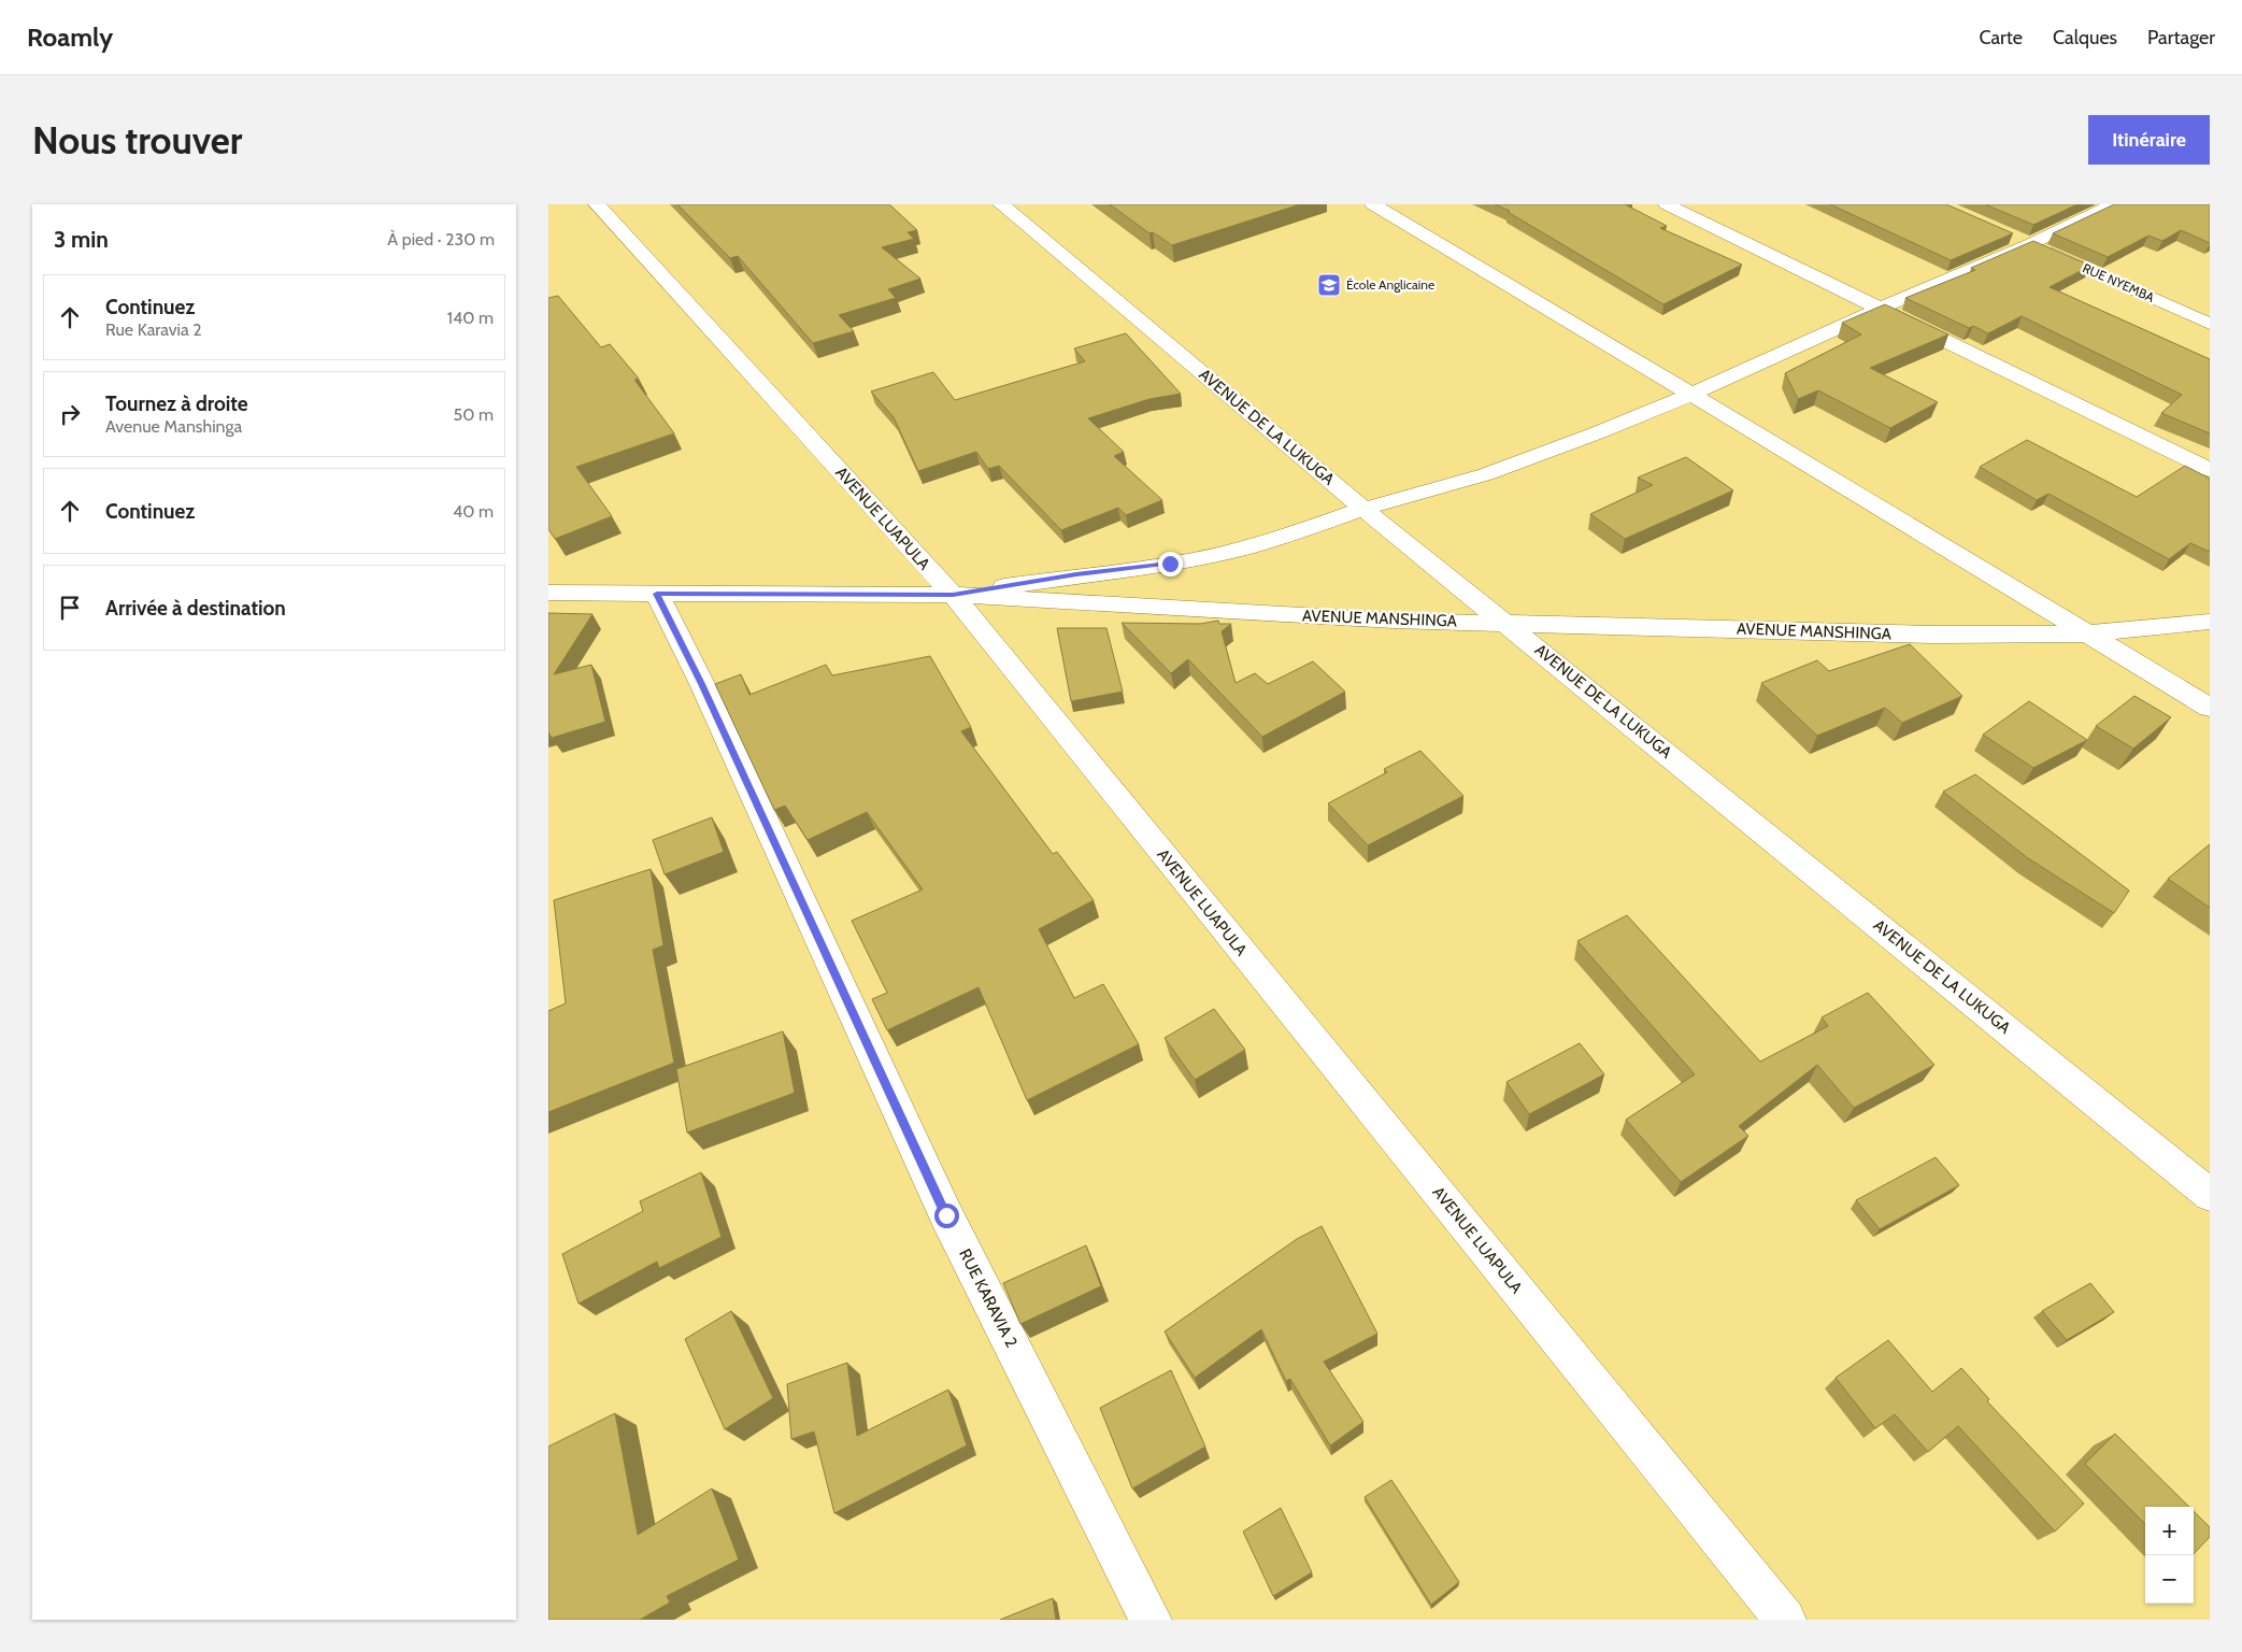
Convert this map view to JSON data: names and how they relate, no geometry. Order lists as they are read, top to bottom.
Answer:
{
  "streets": {
    "street": [
      "RUE NYEMBA",
      "AVENUE DE LA LUKUGA",
      "AVENUE LUAPULA",
      "AVENUE MANSHINGA",
      "RUE KARAVIA 2"
    ]
  },
  "crossings": [
    ["AVENUE DE LA LUKUGA", "AVENUE MANSHINGA"],
    ["AVENUE LUAPULA", "AVENUE MANSHINGA"],
    ["AVENUE MANSHINGA", "RUE KARAVIA 2"]
  ],
  "places": {
    "school or university": ["École Anglicaine"]
  },
  "page": {
    "header": "Roamly",
    "nav": ["Carte", "Calques", "Partager"],
    "buttons": "Itinéraire",
    "title": "Nous trouver",
    "heading": ["3 min", "À pied · 230 m"],
    "list": [
      ["Continuez", "Rue Karavia 2", "140 m"],
      ["Tournez à droite", "Avenue Manshinga", "50 m"],
      ["Continuez", "40 m"],
      "Arrivée à destination"
    ],
    "map_buttons": ["+", "−"]
  }
}
